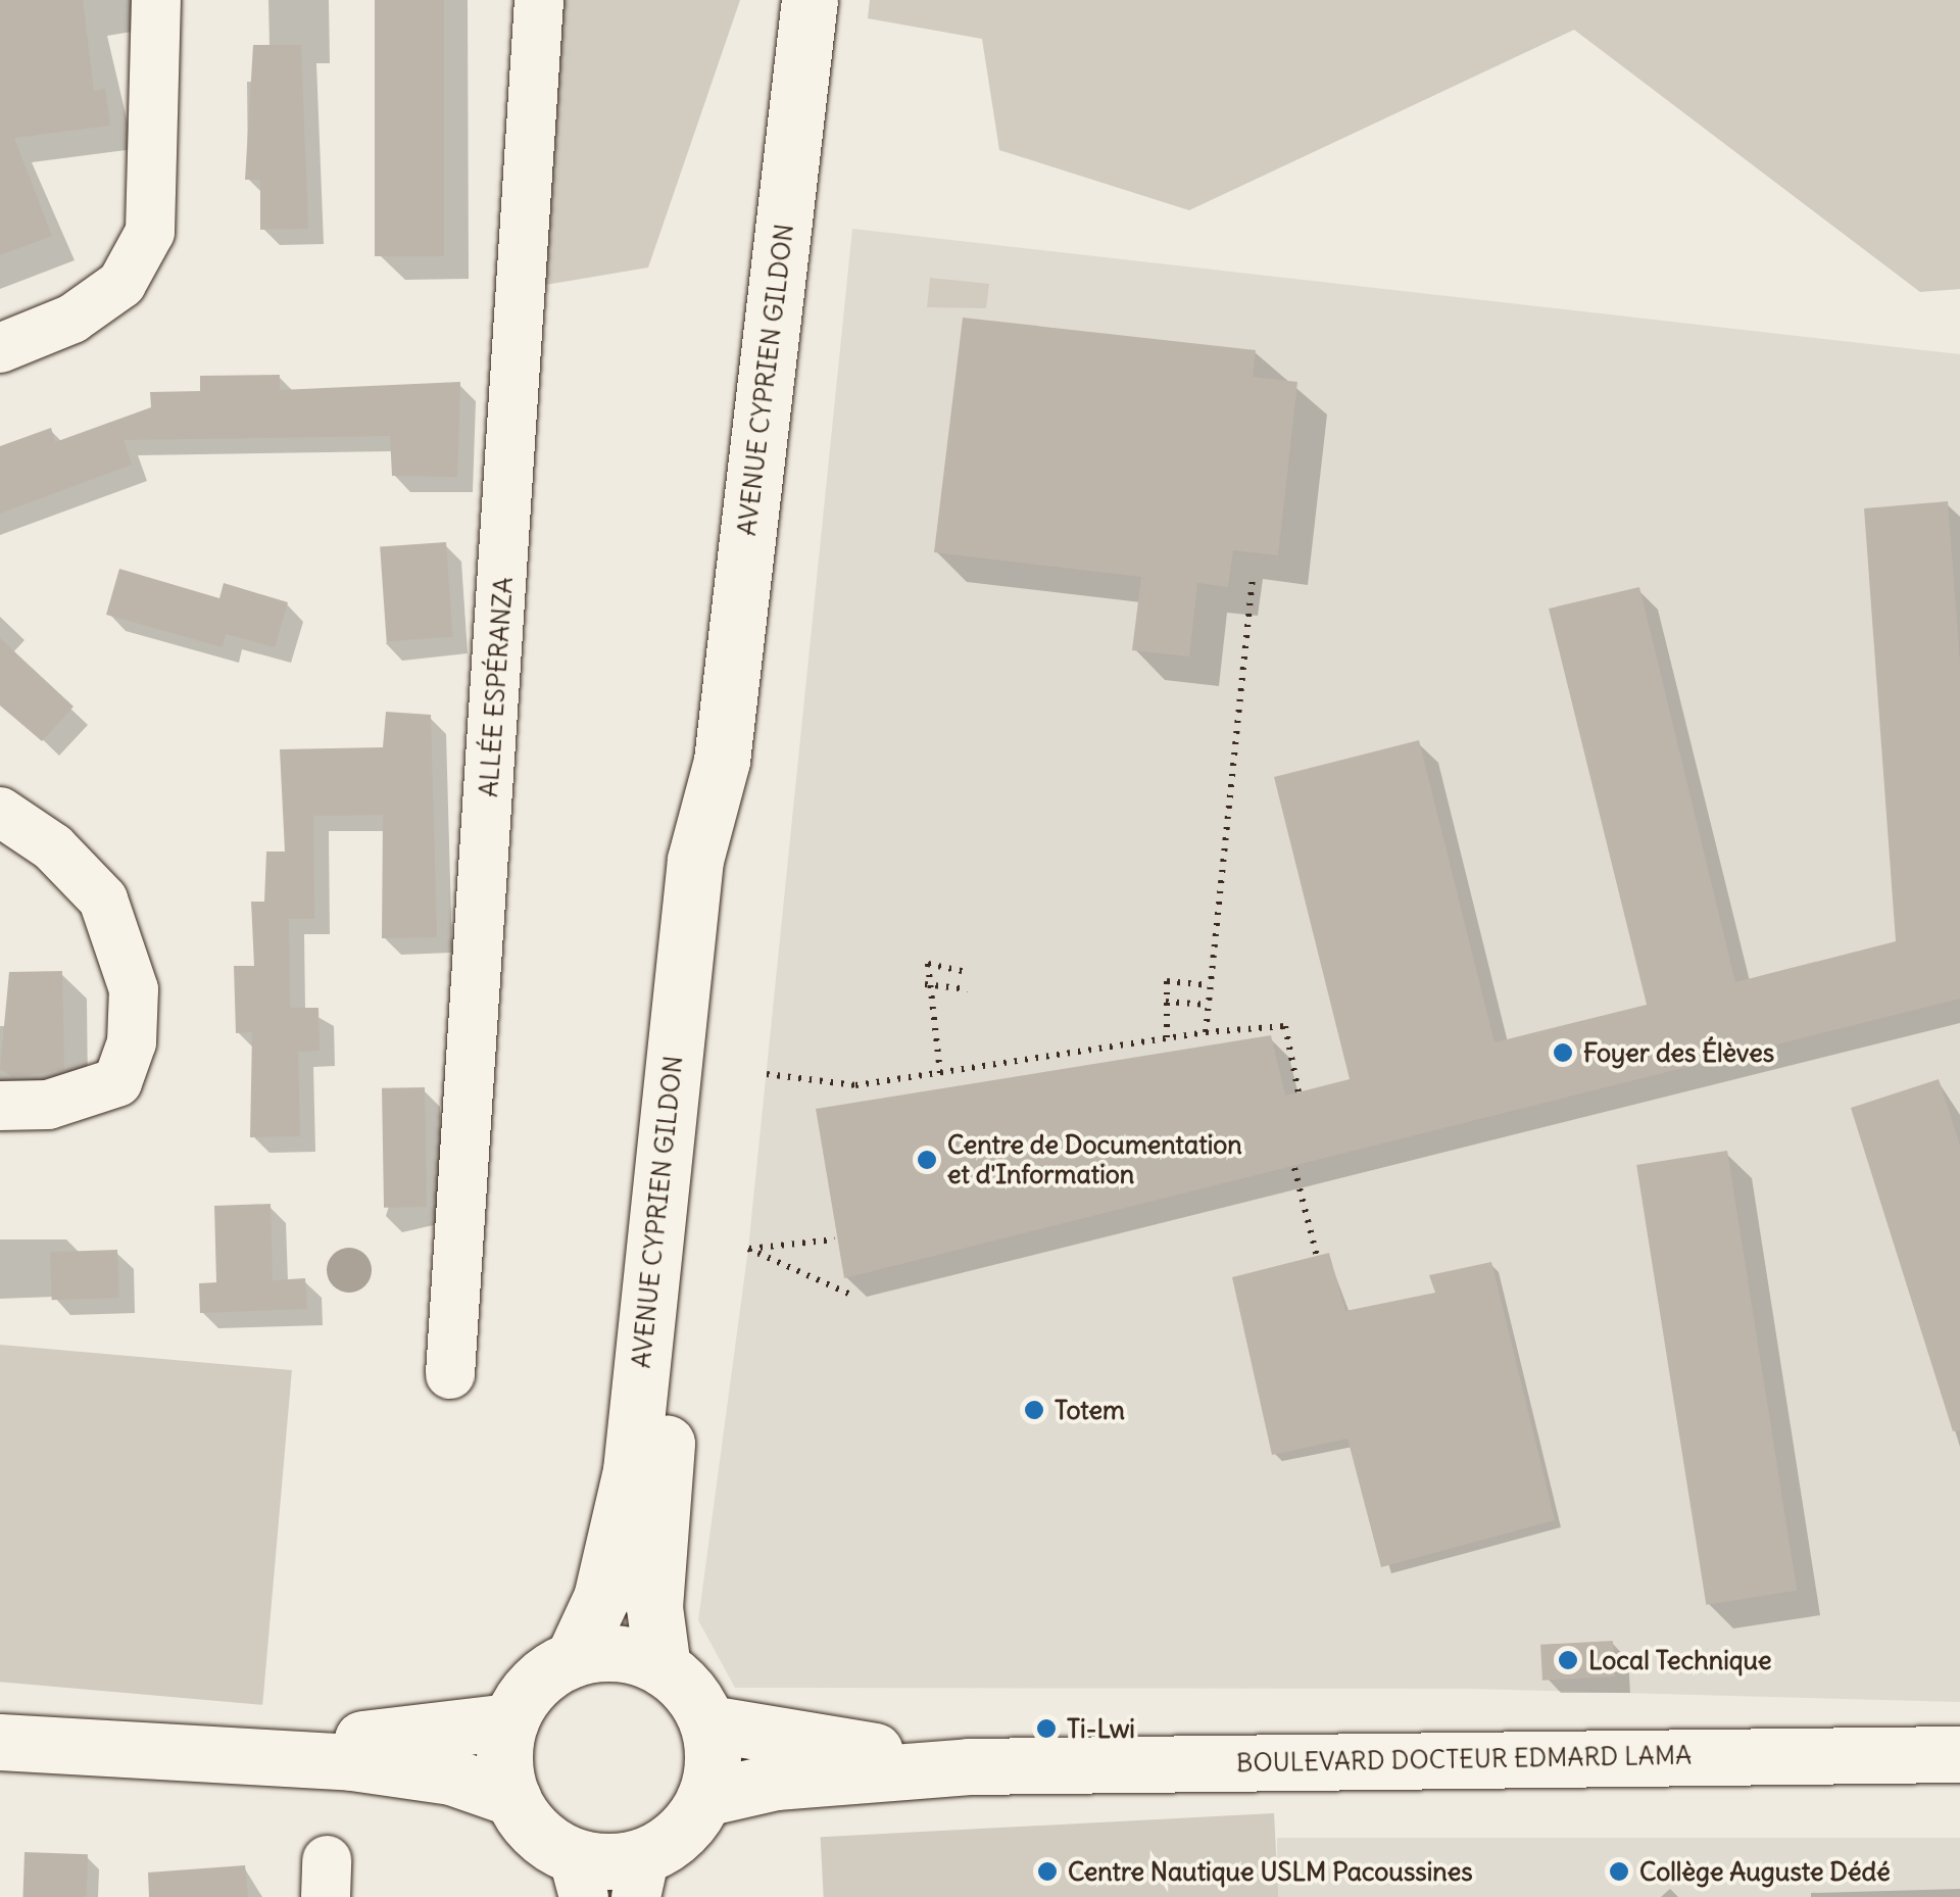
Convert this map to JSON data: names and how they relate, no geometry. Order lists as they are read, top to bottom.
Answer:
{
  "streets": {
    "street": ["AVENUE CYPRIEN GILDON", "ALLÉE ESPÉRANZA", "BOULEVARD DOCTEUR EDMARD LAMA"]
  },
  "crossings": [
    ["AVENUE CYPRIEN GILDON", "BOULEVARD DOCTEUR EDMARD LAMA"]
  ],
  "places": [
    "Foyer des Élèves",
    "Centre de Documentation et d'Information",
    "Totem",
    "Local Technique",
    "Ti-Lwi",
    "Centre Nautique USLM Pacoussines",
    "Collège Auguste Dédé"
  ]
}
